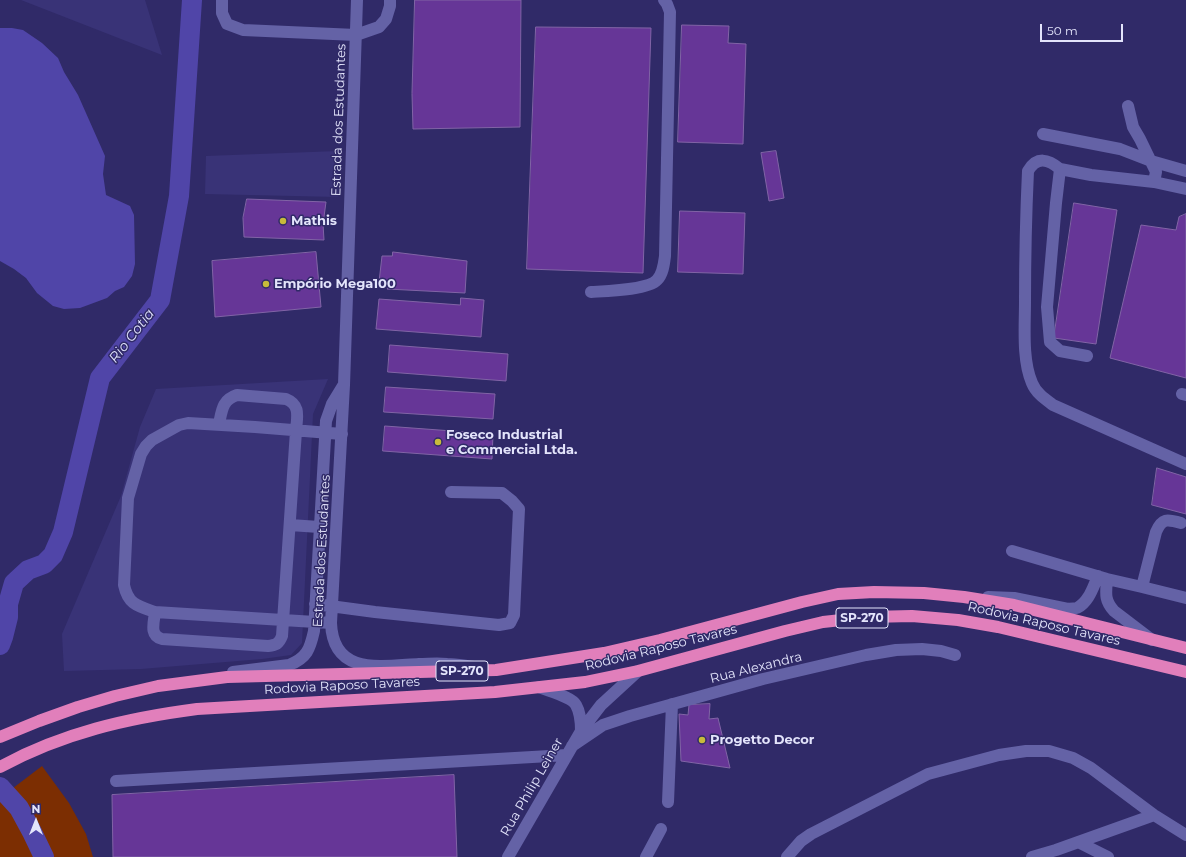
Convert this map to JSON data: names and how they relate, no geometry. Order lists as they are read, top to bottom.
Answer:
{
  "streets": {
    "highway": ["SP-270", "Rodovia Raposo Tavares"],
    "street": ["Estrada dos Estudantes", "Rua Alexandra", "Rua Philip Leiner"]
  },
  "crossings": [
    ["Estrada dos Estudantes", "Rodovia Raposo Tavares"],
    ["Rodovia Raposo Tavares", "Rua Philip Leiner"],
    ["Rua Alexandra", "Rua Philip Leiner"]
  ],
  "water": ["Rio Cotia"],
  "places": [
    "Mathis",
    "Empório Mega100",
    "Foseco Industrial e Commercial Ltda.",
    "Progetto Decor"
  ],
  "scale_bar": "50 m",
  "north": "top"
}
